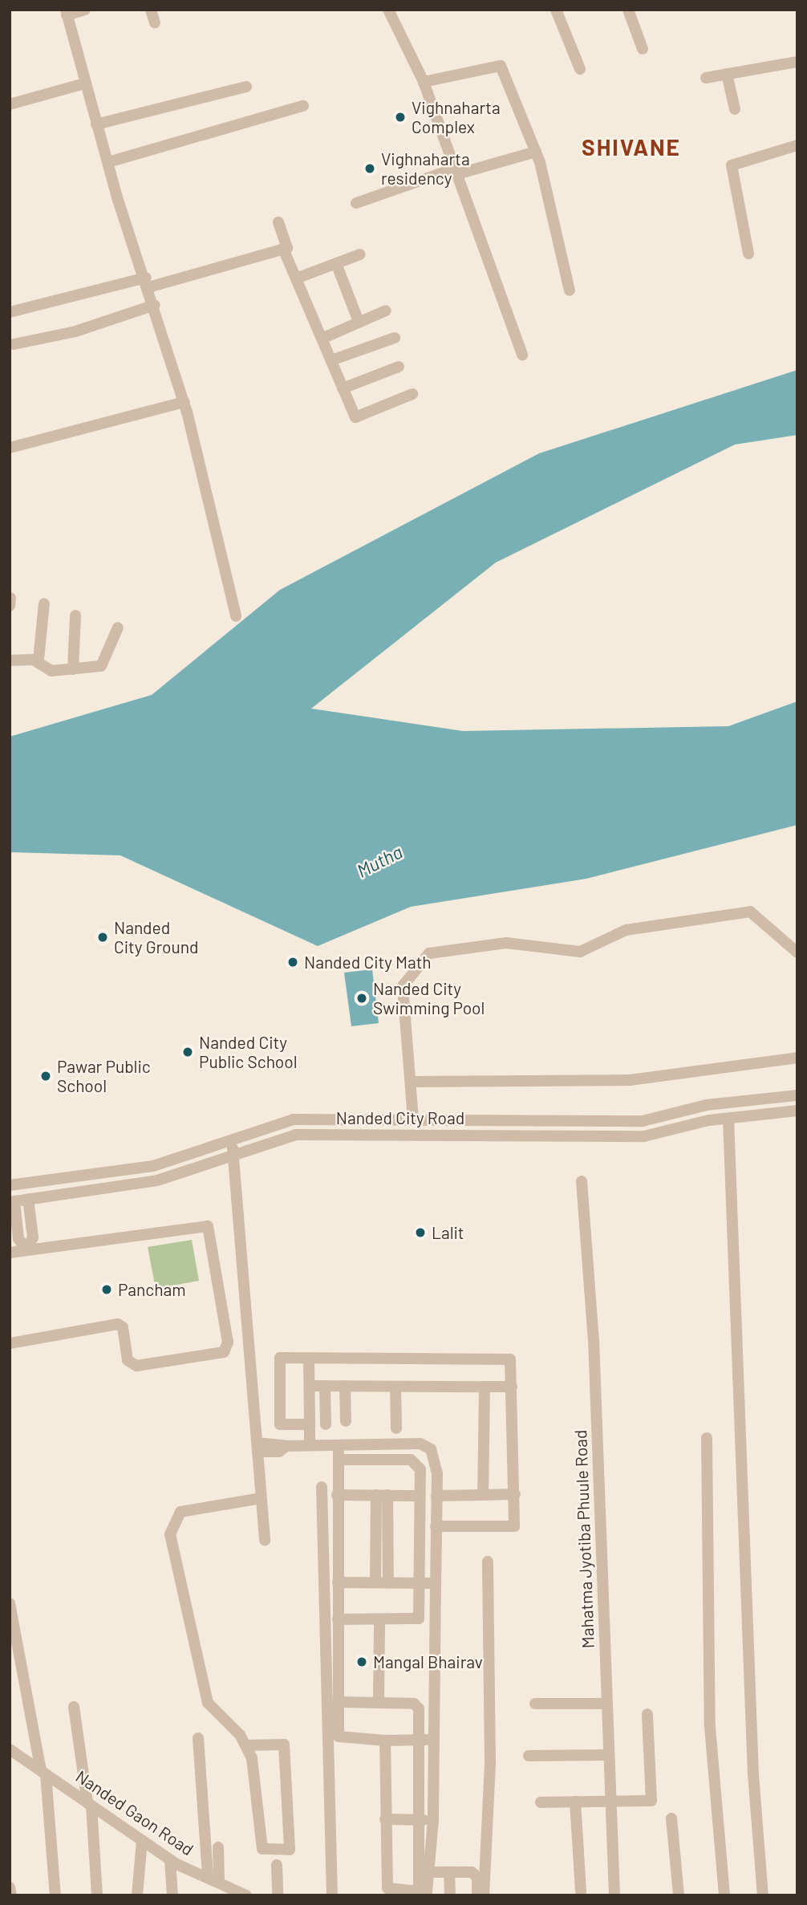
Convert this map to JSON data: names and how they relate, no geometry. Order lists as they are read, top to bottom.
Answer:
{
  "streets": {
    "street": ["Nanded City Road", "Mahatma Jyotiba Phuule Road", "Nanded Gaon Road"]
  },
  "districts": ["SHIVANE"],
  "water": ["Mutha"],
  "places": [
    "Vighnaharta Complex",
    "Vighnaharta residency",
    "Nanded City Ground",
    "Nanded City Math",
    "Nanded City Swimming Pool",
    "Nanded City Public School",
    "Pawar Public School",
    "Lalit",
    "Pancham",
    "Mangal Bhairav"
  ]
}
